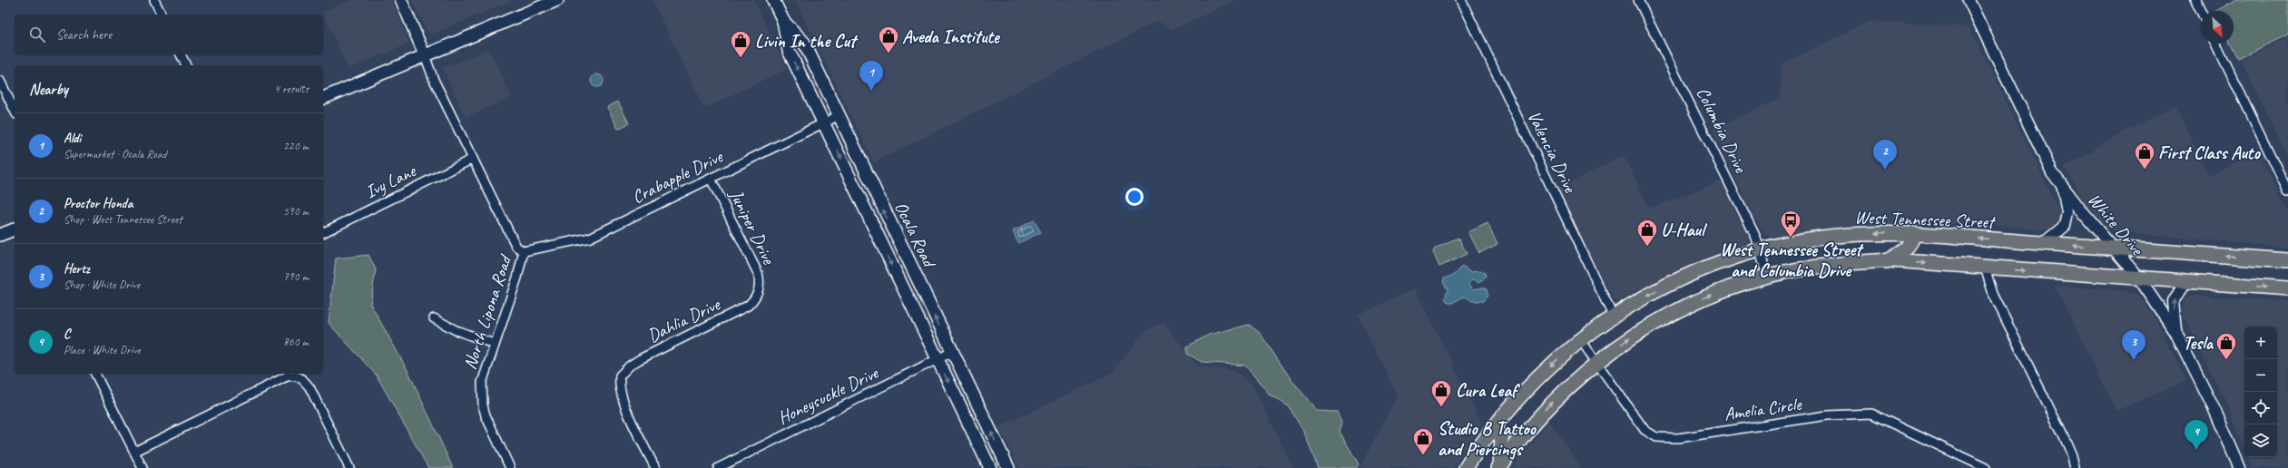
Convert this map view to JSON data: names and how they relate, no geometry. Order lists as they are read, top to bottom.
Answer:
{
  "streets": {
    "main road": ["West Tennessee Street", "Ocala Road"],
    "street": [
      "Columbia Drive",
      "Valencia Drive",
      "Crabapple Drive",
      "Ivy Lane",
      "White Drive",
      "Juniper Drive",
      "North Lipona Road",
      "Dahlia Drive",
      "Honeysuckle Drive",
      "Amelia Circle"
    ]
  },
  "crossings": [
    ["Columbia Drive", "West Tennessee Street"],
    ["Valencia Drive", "West Tennessee Street"],
    ["Crabapple Drive", "Juniper Drive"],
    ["Crabapple Drive", "Ocala Road"],
    ["Crabapple Drive", "North Lipona Road"],
    ["Ivy Lane", "North Lipona Road"],
    ["West Tennessee Street", "White Drive"],
    ["West Tennessee Street", "Amelia Circle"],
    ["Juniper Drive", "Dahlia Drive"],
    ["Ocala Road", "Honeysuckle Drive"]
  ],
  "places": {
    "shop": [
      "Aveda Institute",
      "Livin In the Cut",
      "First Class Auto",
      "U-Haul",
      "Tesla",
      "Cura Leaf",
      "Studio B Tattoo and Piercings"
    ],
    "bus stop": ["West Tennessee Street and Columbia Drive"]
  },
  "north": "bottom right",
  "page": {
    "search": "Search here",
    "pins": [
      "1",
      "2",
      "3",
      "4"
    ],
    "heading": ["Nearby", "4 results"],
    "list": [
      {
        "mark": "1",
        "name": "Aldi",
        "note": "Supermarket · Ocala Road",
        "value": "220 m"
      },
      {
        "mark": "2",
        "name": "Proctor Honda",
        "note": "Shop · West Tennessee Street",
        "value": "590 m"
      },
      {
        "mark": "3",
        "name": "Hertz",
        "note": "Shop · White Drive",
        "value": "790 m"
      },
      {
        "mark": "4",
        "name": "C",
        "note": "Place · White Drive",
        "value": "860 m"
      }
    ],
    "map_buttons": ["+", "−"]
  }
}
